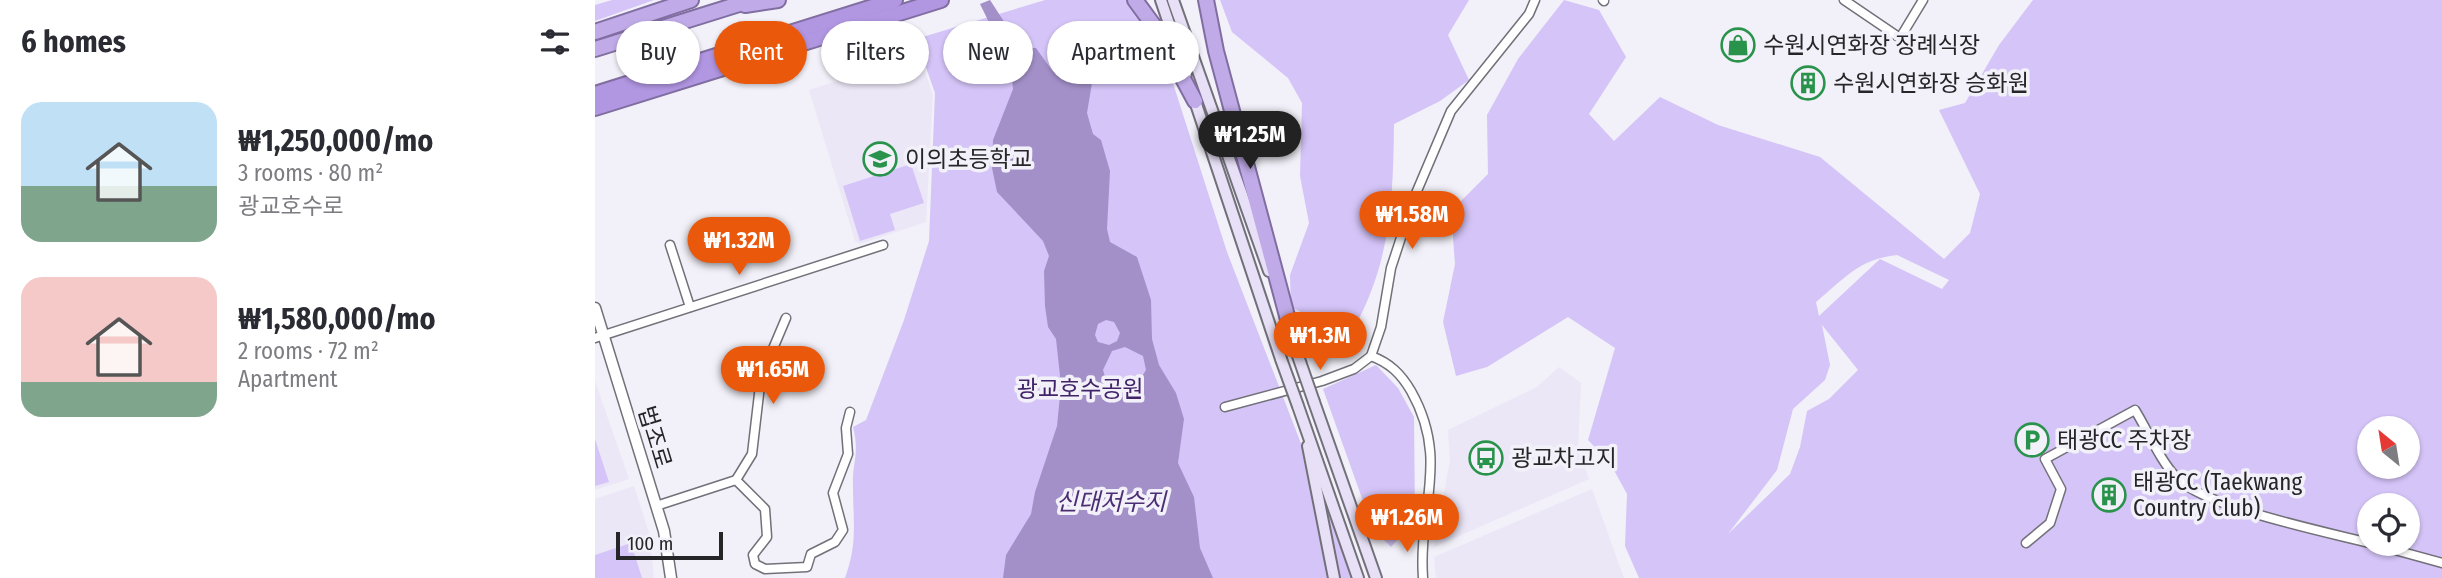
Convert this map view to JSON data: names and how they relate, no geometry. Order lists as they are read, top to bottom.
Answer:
{
  "streets": {
    "street": ["법조로"]
  },
  "water": ["신대저수지"],
  "parks": ["광교호수공원"],
  "places": {
    "shop": ["수원시연화장 장례식장"],
    "building": ["수원시연화장 승화원", "태광CC (Taekwang Country Club)"],
    "school or university": ["이의초등학교"],
    "parking": ["태광CC 주차장"],
    "bus stop": ["광교차고지"]
  },
  "scale_bar": "100 m",
  "north": "top left",
  "page": {
    "heading": "6 homes",
    "chip": [
      "Buy",
      "Rent",
      "Filters",
      "New",
      "Apartment"
    ],
    "list": [
      {
        "name": "₩1,250,000/mo",
        "note": "3 rooms · 80 m² · 광교호수로"
      },
      {
        "name": "₩1,580,000/mo",
        "note": "2 rooms · 72 m² · Apartment"
      }
    ],
    "price": [
      "₩1.25M",
      "₩1.58M",
      "₩1.32M",
      "₩1.3M",
      "₩1.65M",
      "₩1.26M"
    ],
    "scale": "100 m"
  }
}
